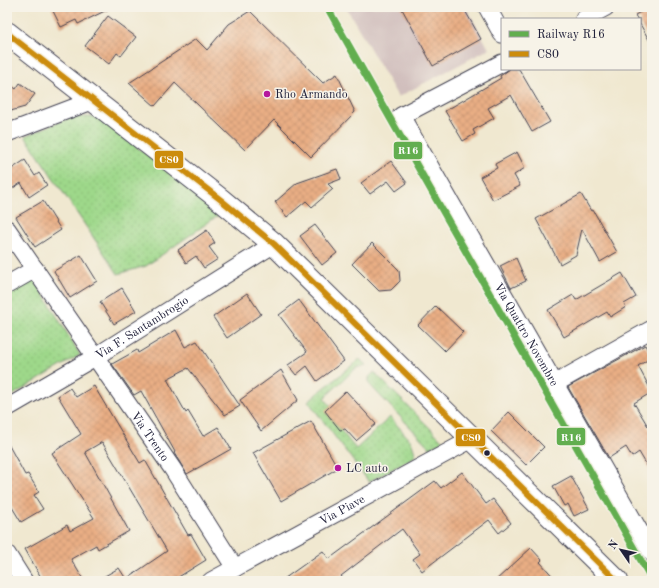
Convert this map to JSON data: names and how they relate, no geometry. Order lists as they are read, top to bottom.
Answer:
{
  "streets": {
    "street": [
      "Via F. Santambrogio",
      "Via Quattro Novembre",
      "Via Trento",
      "Via Piave"
    ]
  },
  "crossings": [
    ["Via F. Santambrogio", "Via Trento"],
    ["Via Trento", "Via Piave"]
  ],
  "places": ["Rho Armando", "LC auto"],
  "lines": ["rail line R16", "transit line C80"],
  "legend": ["Railway R16", "C80"],
  "north": "top left"
}
